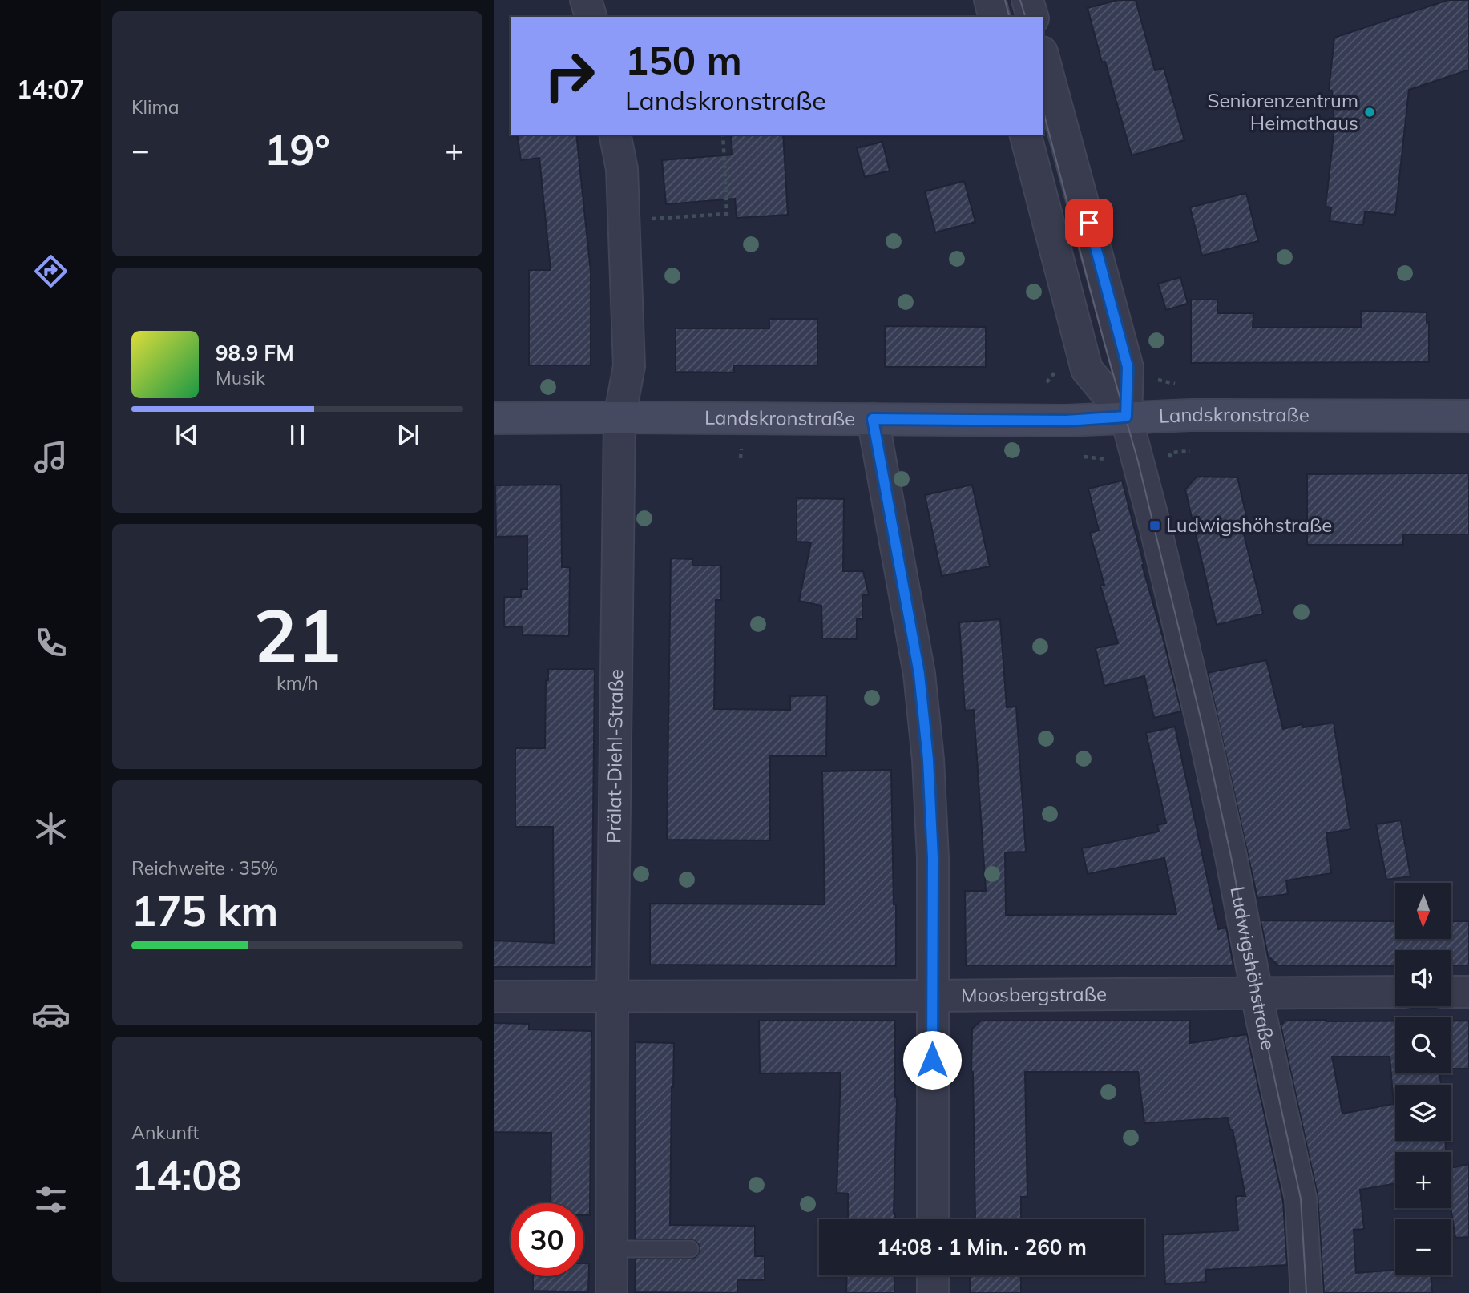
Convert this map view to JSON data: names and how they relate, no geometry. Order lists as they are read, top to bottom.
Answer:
{
  "streets": {
    "main road": ["Landskronstraße"],
    "street": ["Prälat-Diehl-Straße", "Ludwigshöhstraße", "Moosbergstraße"]
  },
  "crossings": [
    ["Landskronstraße", "Prälat-Diehl-Straße"],
    ["Landskronstraße", "Ludwigshöhstraße"],
    ["Prälat-Diehl-Straße", "Moosbergstraße"],
    ["Ludwigshöhstraße", "Moosbergstraße"]
  ],
  "places": {
    "other": ["Seniorenzentrum Heimathaus"],
    "transit": ["Ludwigshöhstraße"]
  },
  "north": "bottom",
  "page": {
    "tabs": "14:07",
    "tile": [
      "Klima",
      ["21", "km/h"],
      ["Reichweite · 35%", "175 km"],
      ["Ankunft", "14:08"]
    ],
    "turn": ["150 m", "Landskronstraße"],
    "heat": ["−", "19°", "+"],
    "song": ["98.9 FM", "Musik"],
    "map_buttons": ["+", "−"],
    "limit": "30",
    "trip": "14:08 · 1 Min. · 260 m"
  }
}
